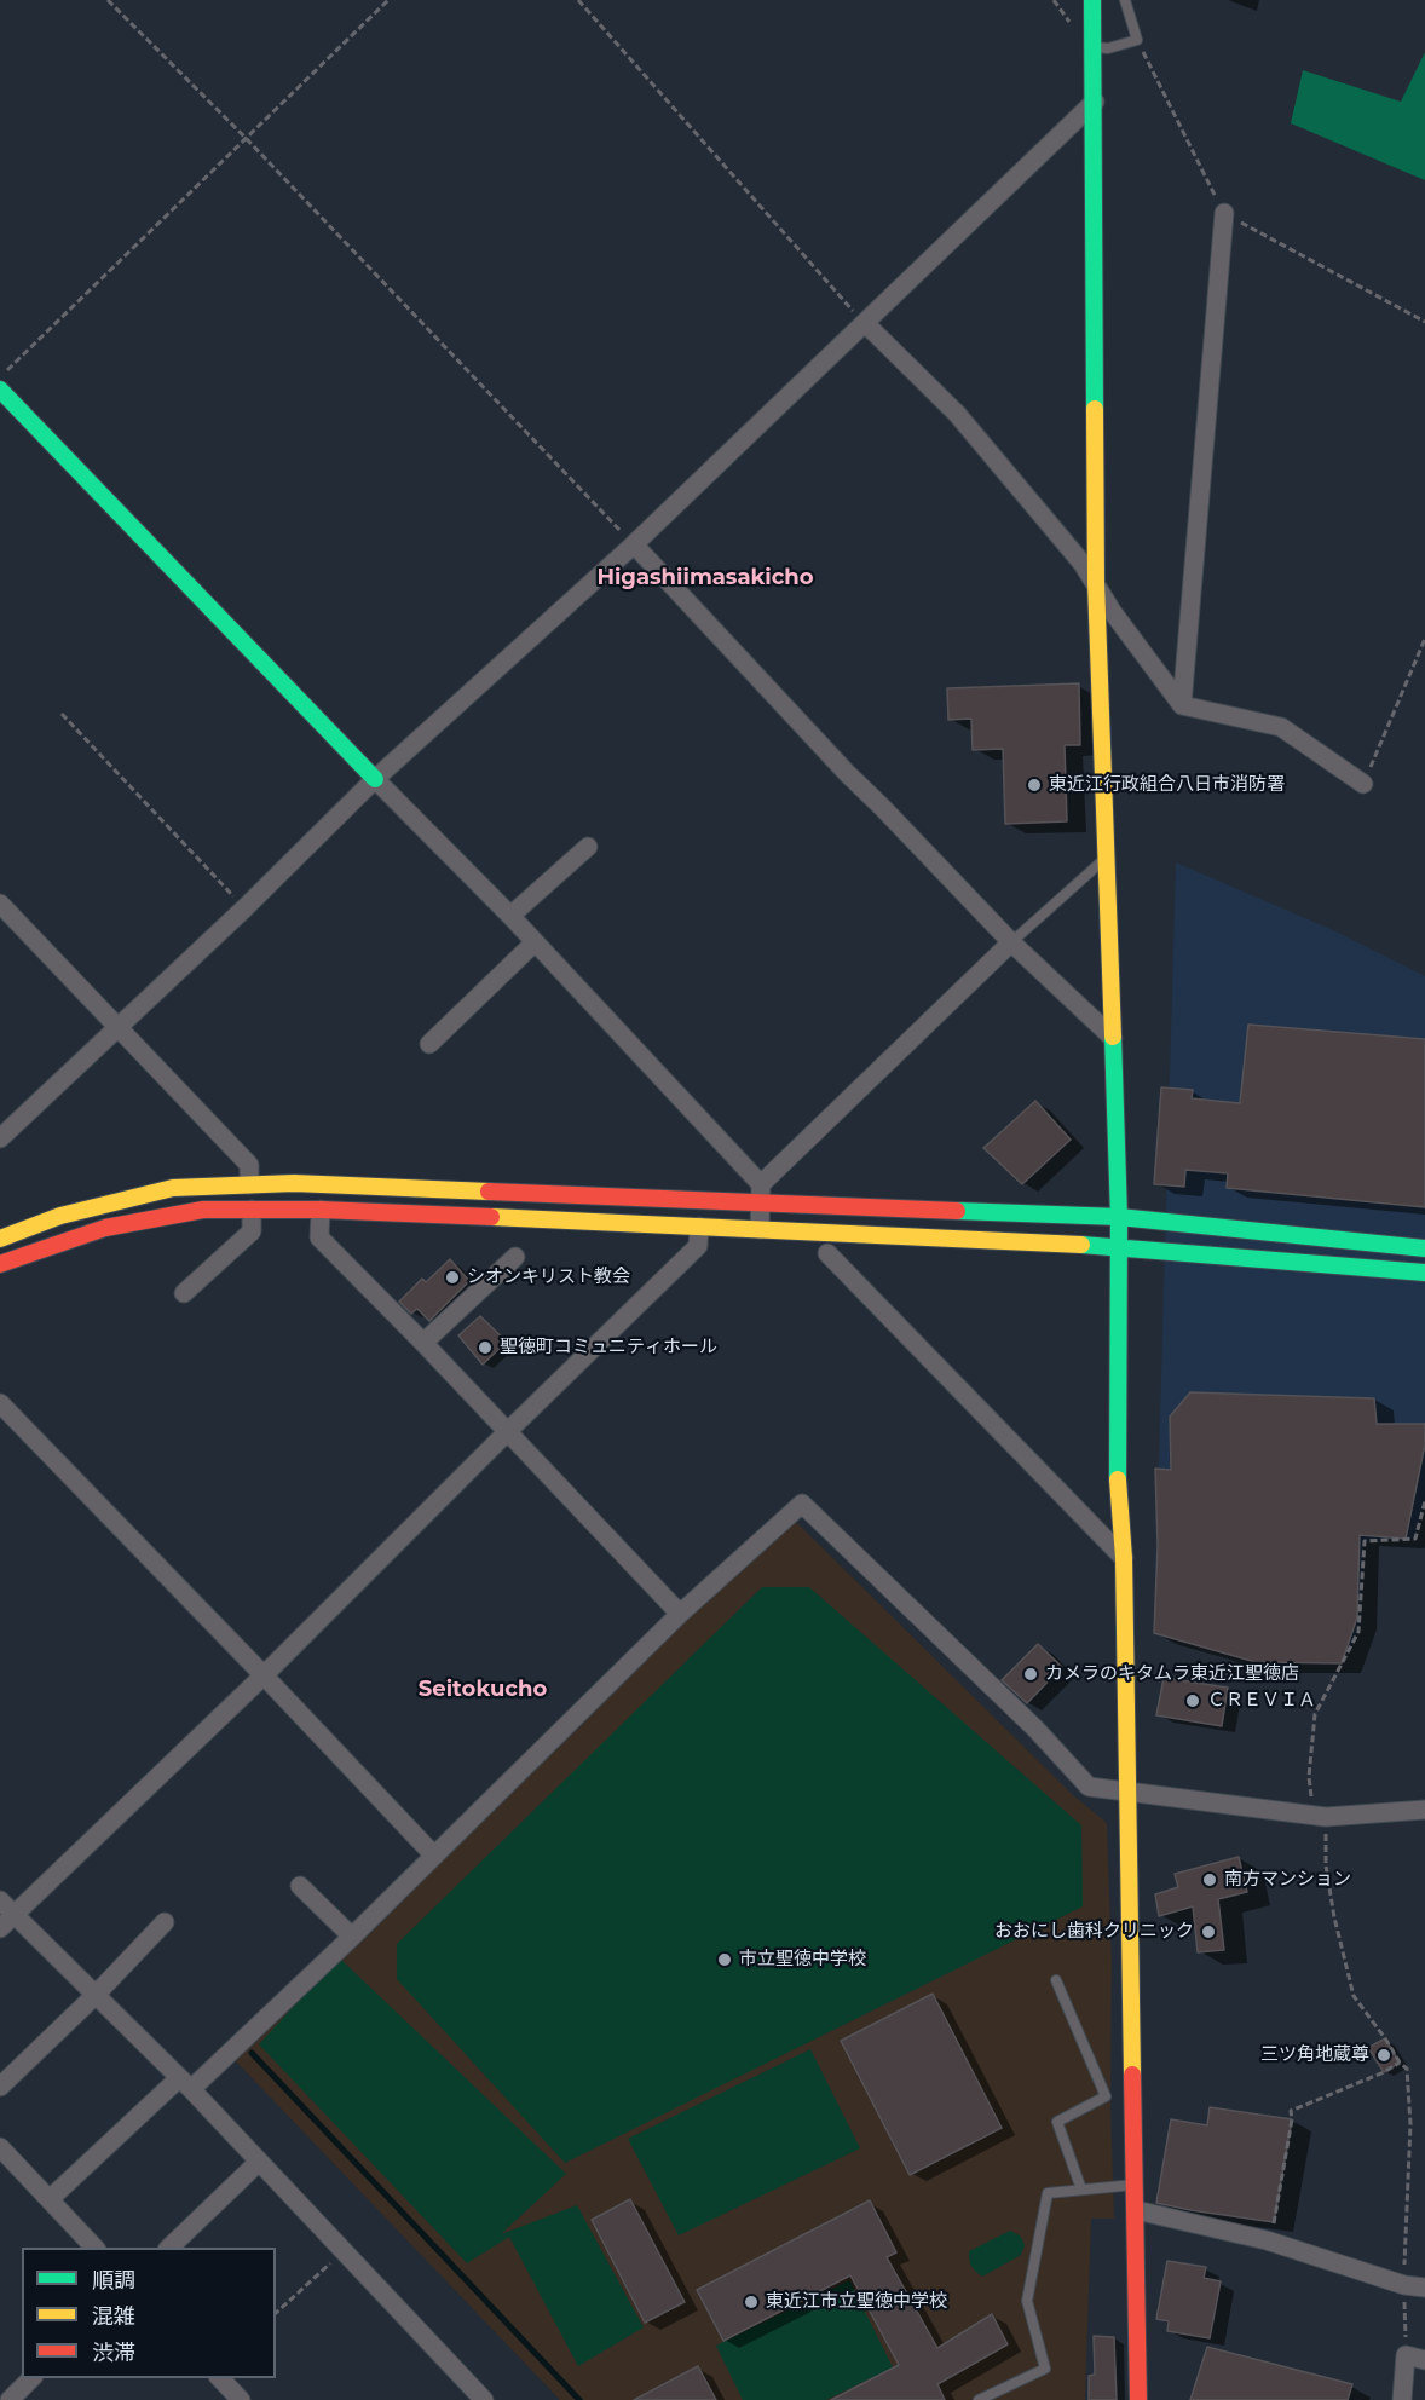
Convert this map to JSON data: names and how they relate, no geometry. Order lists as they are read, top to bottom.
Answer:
{
  "districts": ["Higashiimasakicho", "Seitokucho"],
  "places": [
    "東近江行政組合八日市消防署",
    "シオンキリスト教会",
    "聖徳町コミュニティホール",
    "カメラのキタムラ東近江聖徳店",
    "ＣＲＥＶＩＡ",
    "南方マンション",
    "おおにし歯科クリニック",
    "市立聖徳中学校",
    "三ツ角地蔵尊",
    "東近江市立聖徳中学校"
  ],
  "legend": ["順調", "混雑", "渋滞"]
}
